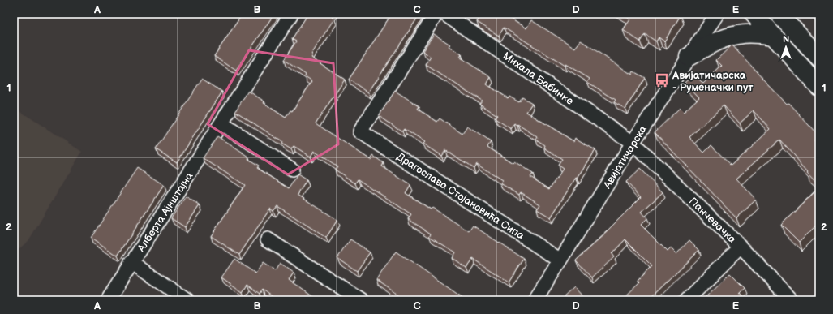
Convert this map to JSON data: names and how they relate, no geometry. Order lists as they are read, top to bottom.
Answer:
{
  "streets": {
    "street": [
      "Михала Бабинке",
      "Авијатичарска",
      "Драгослава Стојановића Сипа",
      "Алберта Ајнштајна",
      "Панчевачка"
    ]
  },
  "crossings": [
    ["Михала Бабинке", "Авијатичарска"],
    ["Михала Бабинке", "Панчевачка"],
    ["Авијатичарска", "Драгослава Стојановића Сипа"],
    ["Авијатичарска", "Панчевачка"]
  ],
  "places": {
    "bus stop": ["Авијатичарска - Руменачки пут"]
  },
  "north": "top",
  "grid": {
    "columns": [
      "A",
      "B",
      "C",
      "D",
      "E"
    ],
    "rows": ["1", "2"]
  }
}
